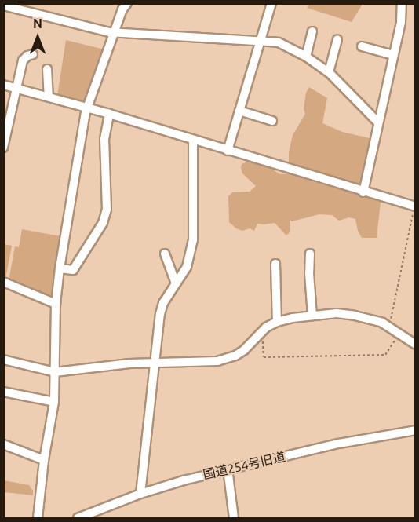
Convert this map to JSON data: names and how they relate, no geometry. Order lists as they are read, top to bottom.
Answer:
{
  "streets": {
    "street": ["国道254号旧道"]
  },
  "north": "top"
}
